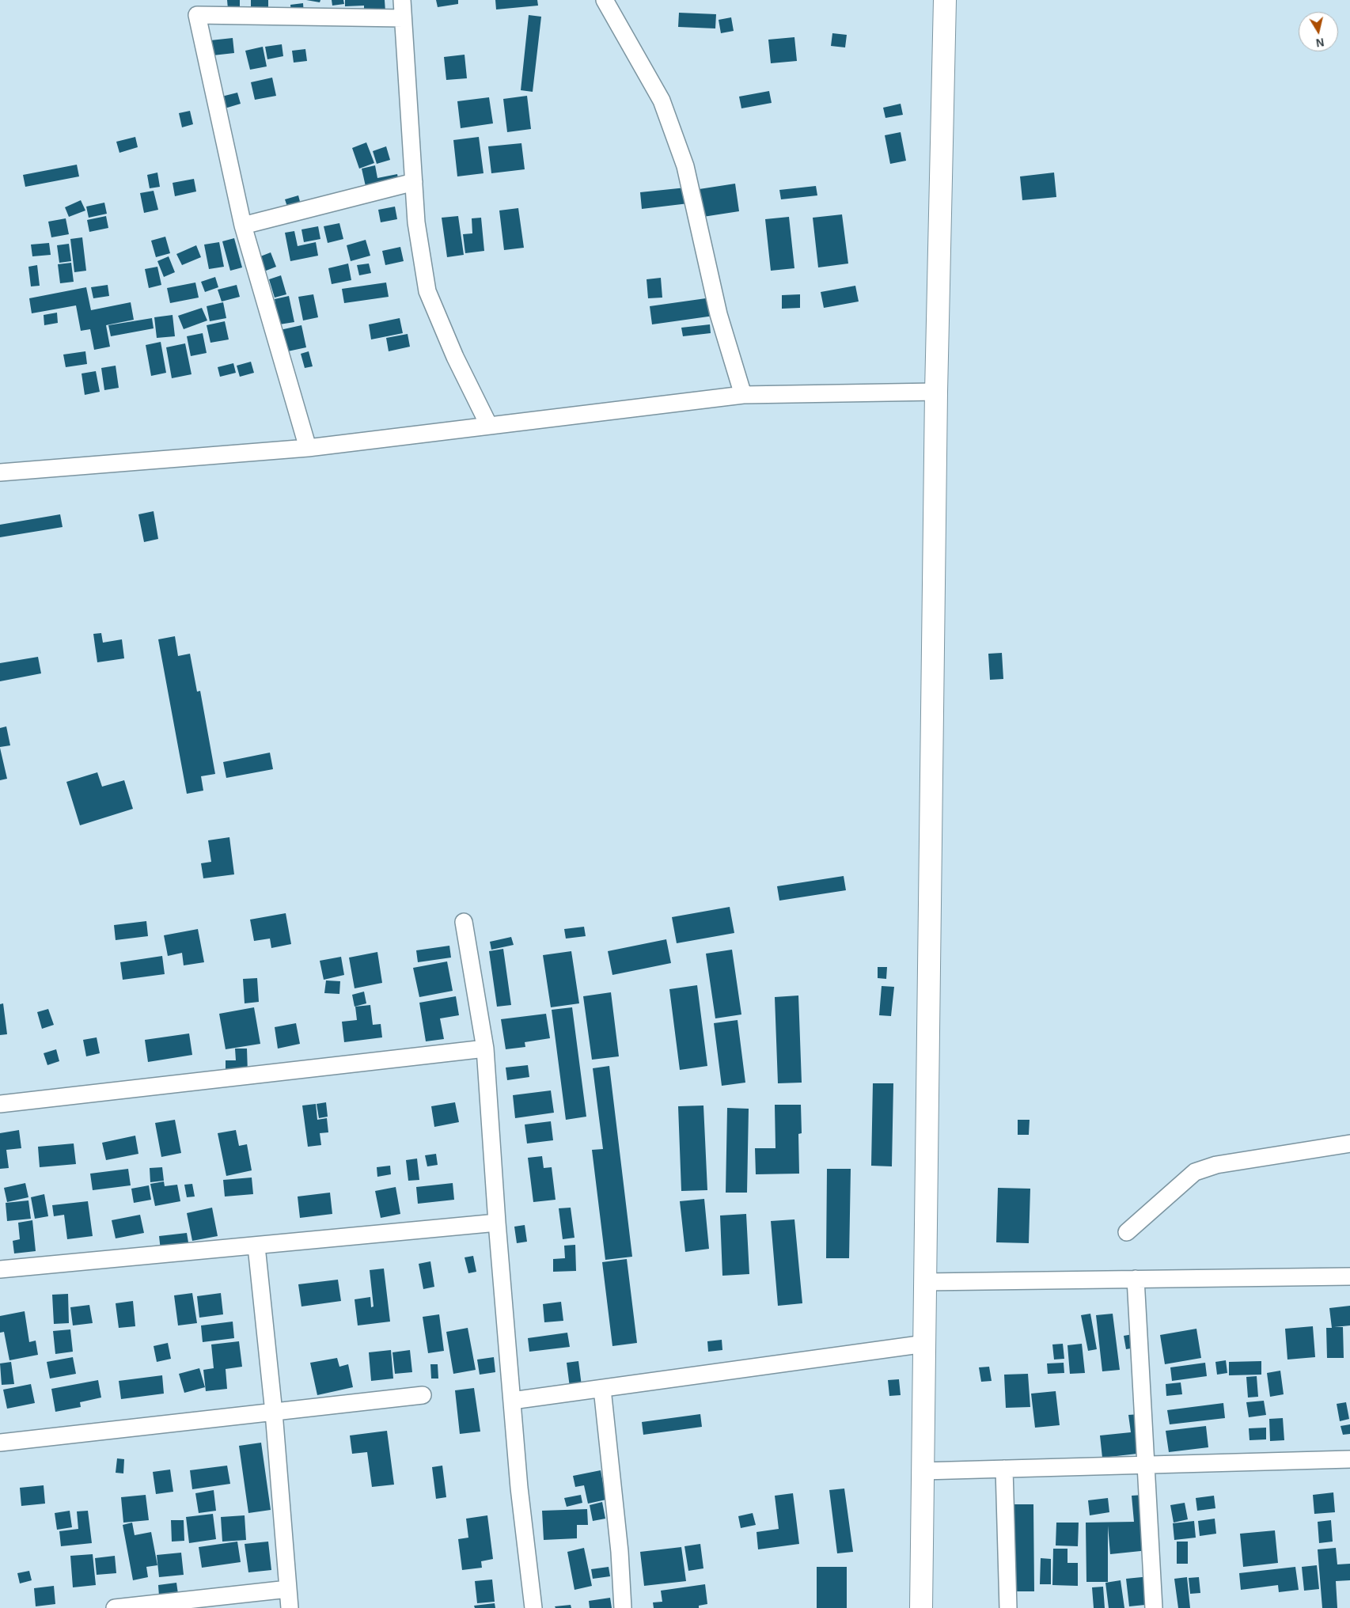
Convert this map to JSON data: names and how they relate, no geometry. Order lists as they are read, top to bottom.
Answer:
{
  "north": "bottom"
}
